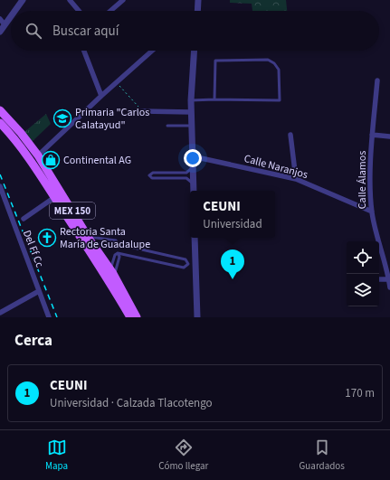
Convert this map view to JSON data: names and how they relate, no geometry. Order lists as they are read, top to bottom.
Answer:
{
  "streets": {
    "main road": ["MEX 150"],
    "street": ["Calle Naranjos", "Calle Álamos", "Del Ff Cc"]
  },
  "crossings": [
    ["Calle Naranjos", "Calle Álamos"]
  ],
  "places": {
    "school or university": ["Primaria \"Carlos Calatayud\""],
    "shop": ["Continental AG"],
    "church": ["Rectoria Santa María de Guadalupe"]
  },
  "page": {
    "search": "Buscar aquí",
    "popup": ["CEUNI", "Universidad"],
    "pins": "1",
    "heading": "Cerca",
    "list": [
      {
        "mark": "1",
        "name": "CEUNI",
        "note": "Universidad · Calzada Tlacotengo",
        "value": "170 m"
      }
    ],
    "nav": ["Mapa", "Cómo llegar", "Guardados"]
  }
}
